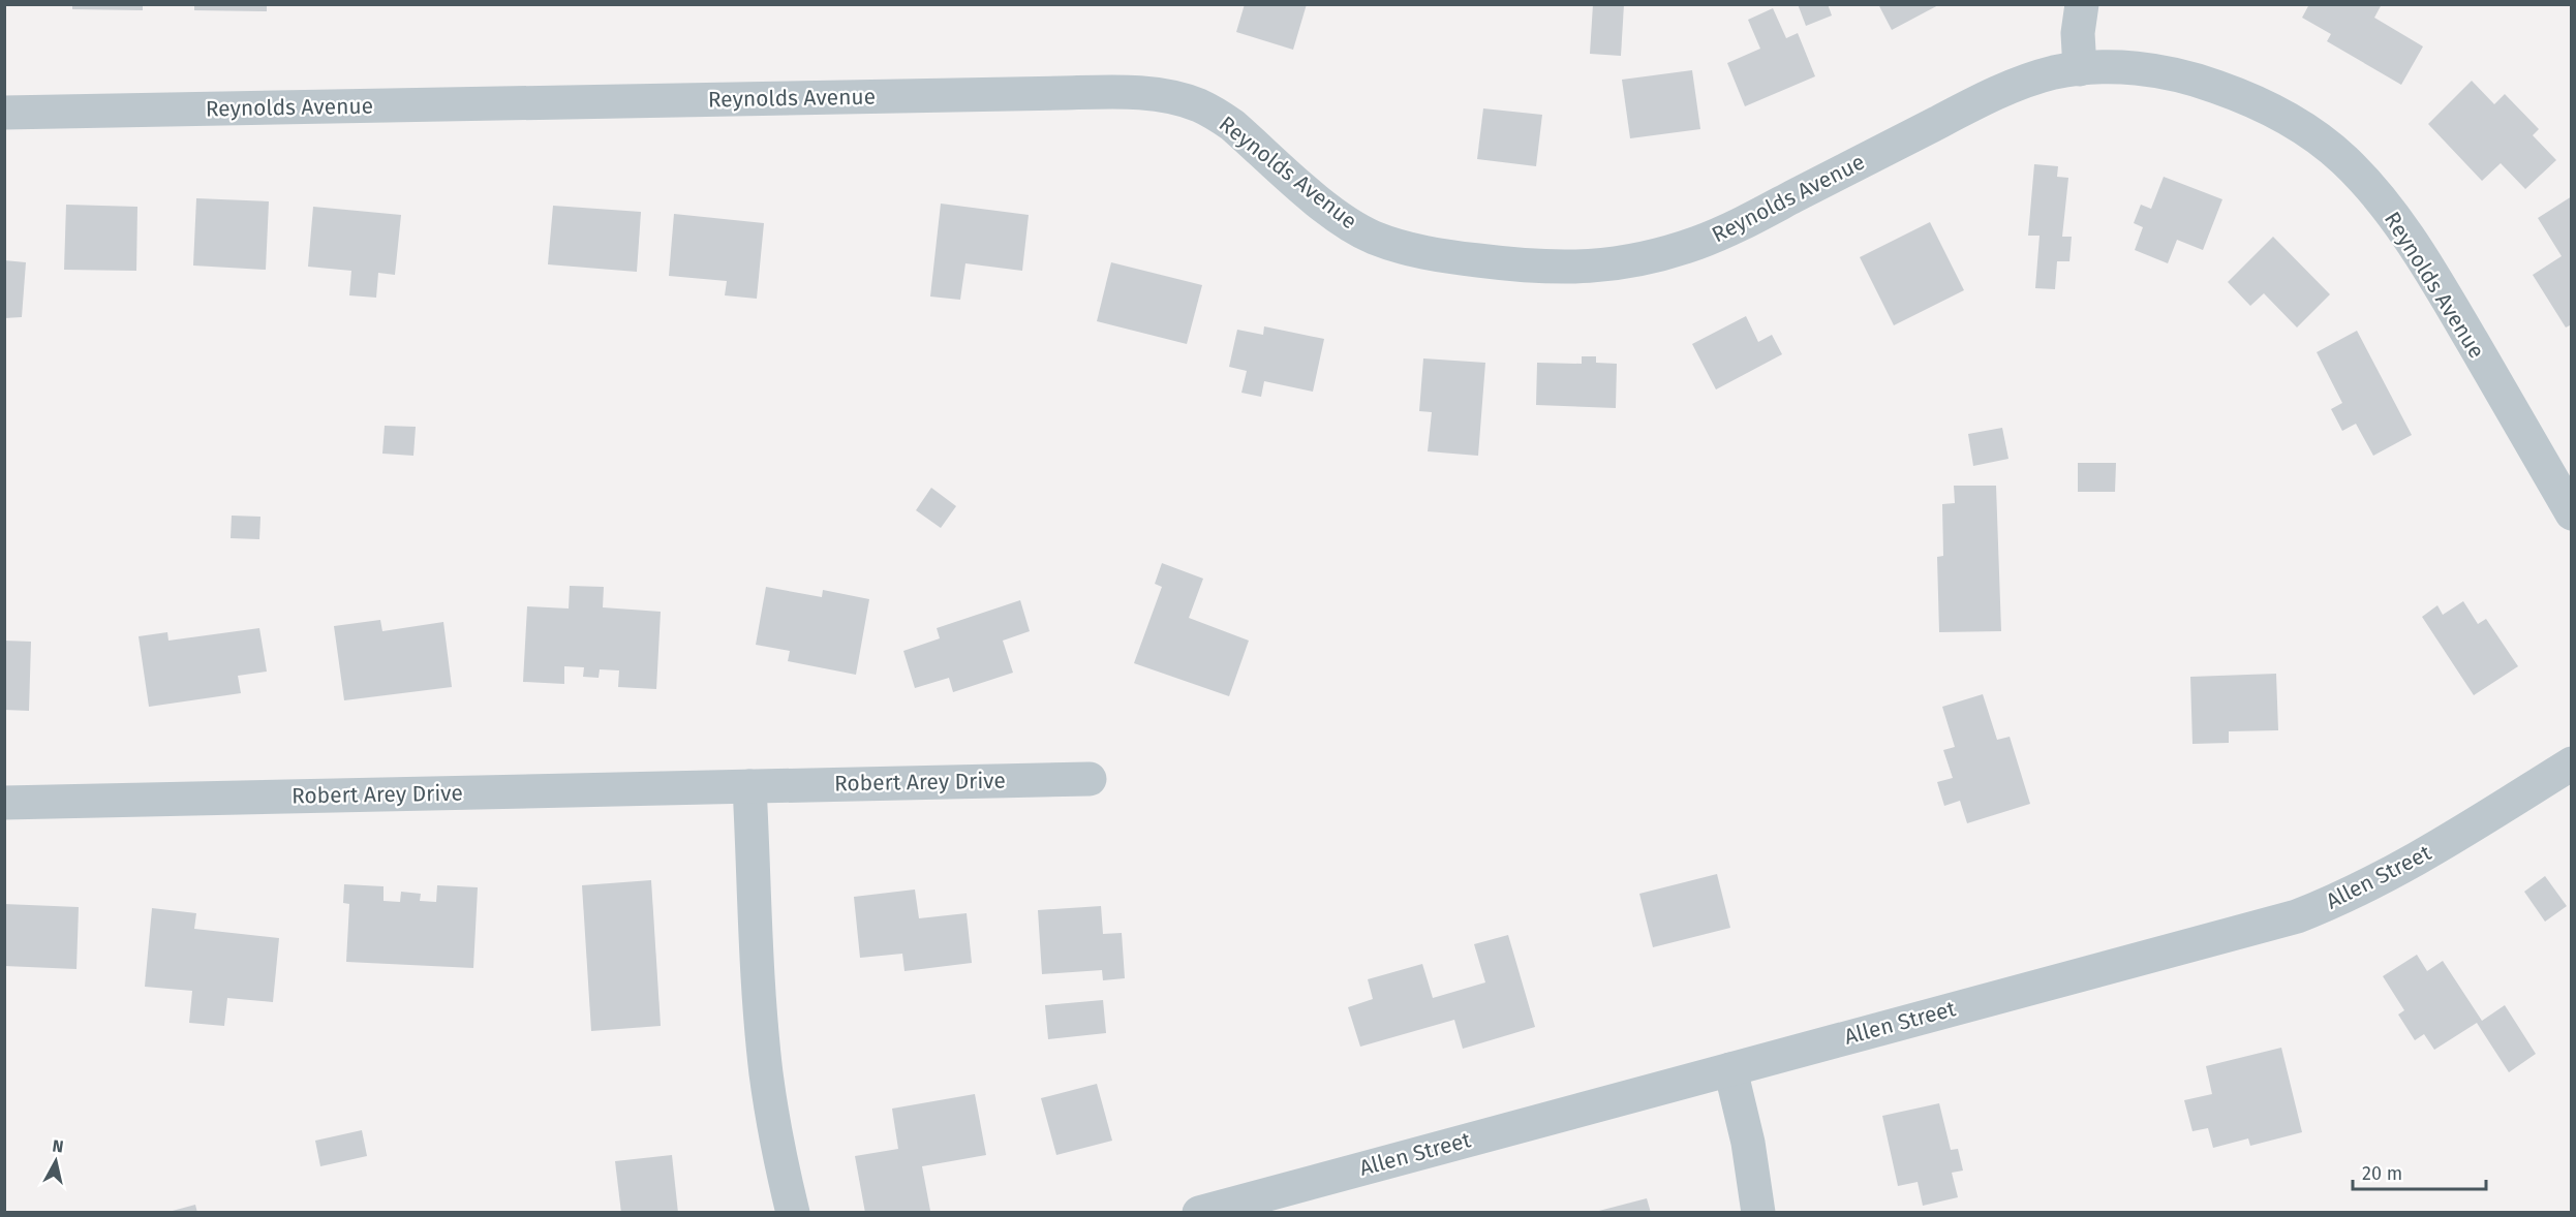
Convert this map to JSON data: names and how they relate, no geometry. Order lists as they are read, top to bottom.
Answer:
{
  "streets": {
    "street": ["Reynolds Avenue", "Robert Arey Drive", "Allen Street"]
  },
  "scale_bar": "20 m",
  "north": "top"
}
